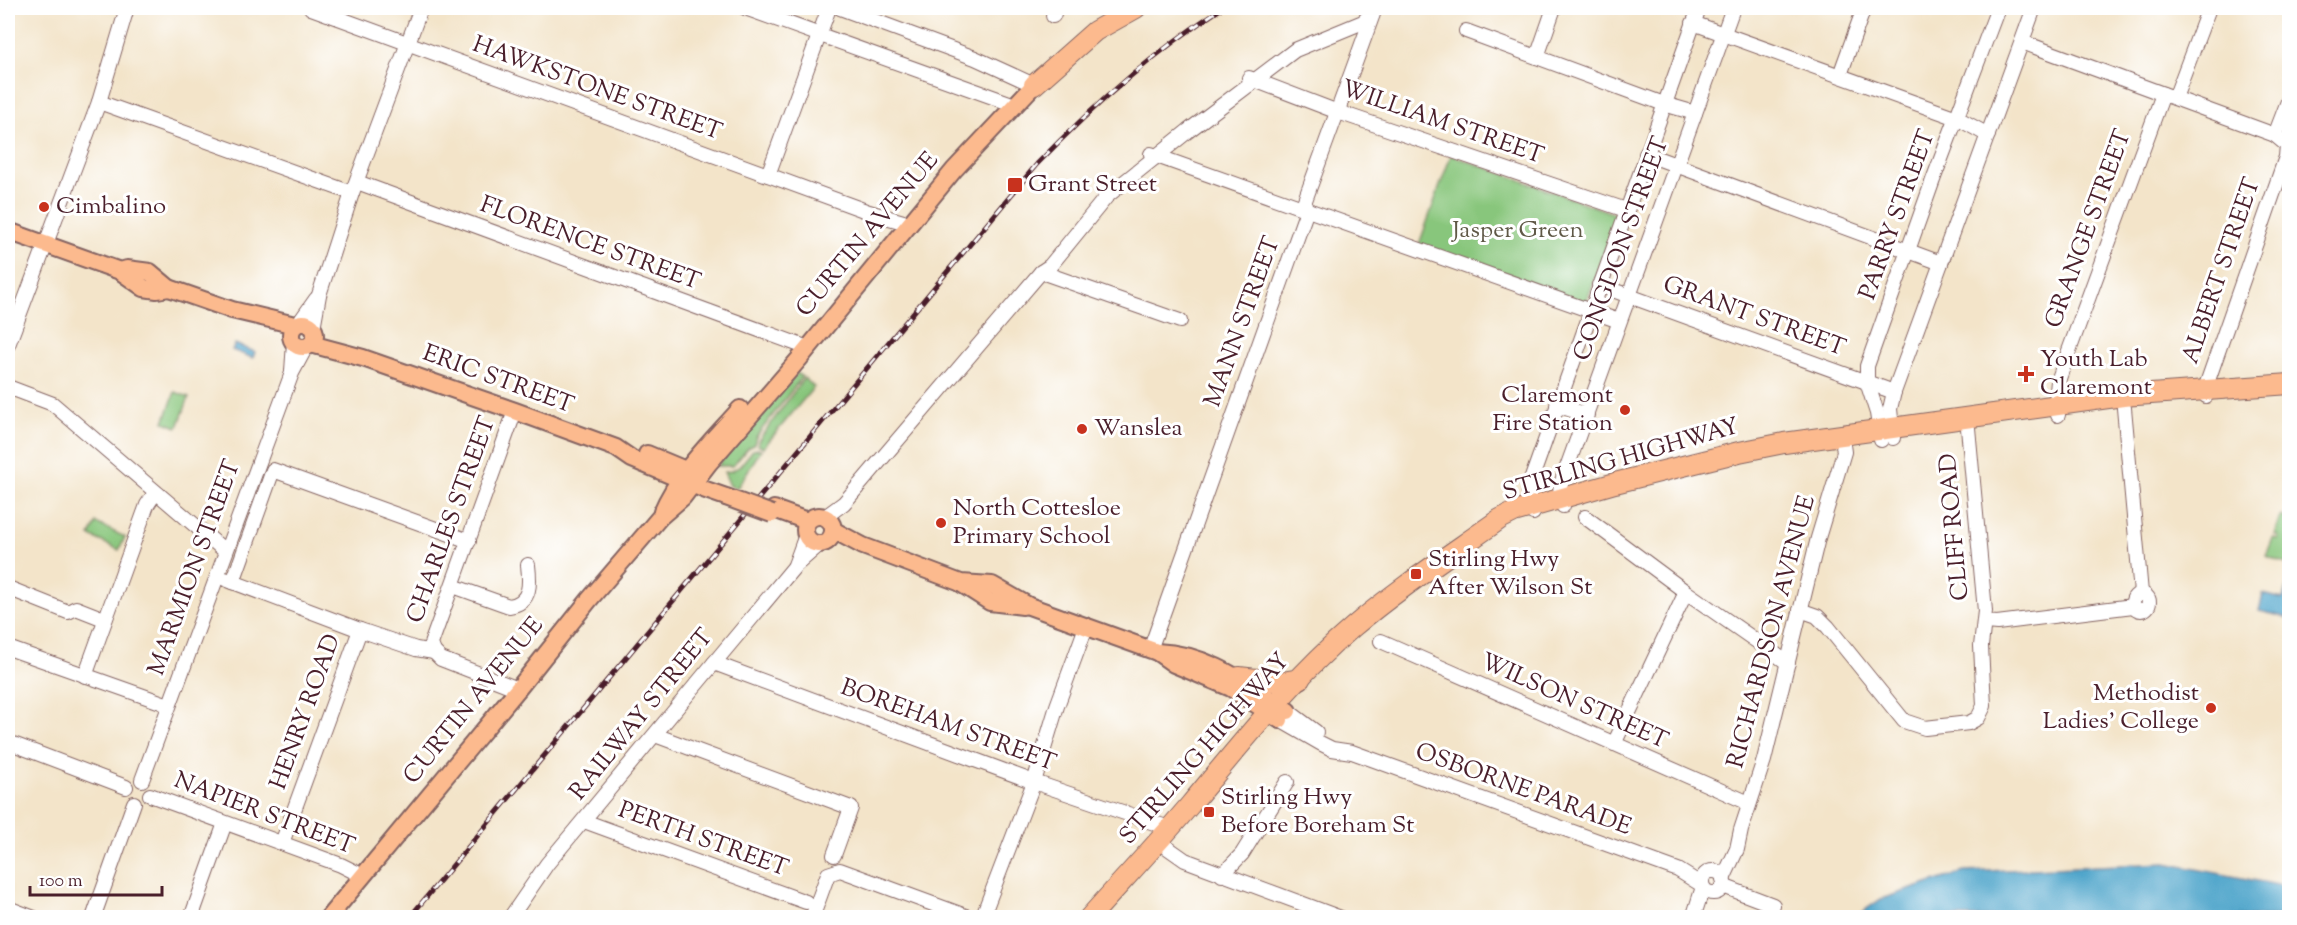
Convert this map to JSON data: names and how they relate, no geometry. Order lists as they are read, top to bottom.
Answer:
{
  "streets": {
    "highway": ["CURTIN AVENUE", "STIRLING HIGHWAY"],
    "main road": ["ERIC STREET"],
    "street": [
      "HAWKSTONE STREET",
      "WILLIAM STREET",
      "PARRY STREET",
      "GRANGE STREET",
      "FLORENCE STREET",
      "CONGDON STREET",
      "ALBERT STREET",
      "GRANT STREET",
      "MANN STREET",
      "CHARLES STREET",
      "CLIFF ROAD",
      "MARMION STREET",
      "RICHARDSON AVENUE",
      "WILSON STREET",
      "HENRY ROAD",
      "RAILWAY STREET",
      "BOREHAM STREET",
      "OSBORNE PARADE",
      "NAPIER STREET",
      "PERTH STREET"
    ]
  },
  "crossings": [
    ["HAWKSTONE STREET", "CURTIN AVENUE"],
    ["HAWKSTONE STREET", "MARMION STREET"],
    ["WILLIAM STREET", "CONGDON STREET"],
    ["WILLIAM STREET", "MANN STREET"],
    ["WILLIAM STREET", "RAILWAY STREET"],
    ["PARRY STREET", "GRANT STREET"],
    ["PARRY STREET", "STIRLING HIGHWAY"],
    ["GRANGE STREET", "STIRLING HIGHWAY"],
    ["CURTIN AVENUE", "FLORENCE STREET"],
    ["CURTIN AVENUE", "ERIC STREET"],
    ["CURTIN AVENUE", "NAPIER STREET"],
    ["FLORENCE STREET", "MARMION STREET"],
    ["CONGDON STREET", "GRANT STREET"],
    ["CONGDON STREET", "STIRLING HIGHWAY"],
    ["ALBERT STREET", "STIRLING HIGHWAY"],
    ["MANN STREET", "RAILWAY STREET"],
    ["ERIC STREET", "CHARLES STREET"],
    ["ERIC STREET", "MARMION STREET"],
    ["ERIC STREET", "RAILWAY STREET"],
    ["STIRLING HIGHWAY", "CLIFF ROAD"],
    ["STIRLING HIGHWAY", "RICHARDSON AVENUE"],
    ["STIRLING HIGHWAY", "BOREHAM STREET"],
    ["STIRLING HIGHWAY", "OSBORNE PARADE"],
    ["CLIFF ROAD", "RICHARDSON AVENUE"],
    ["MARMION STREET", "NAPIER STREET"],
    ["RICHARDSON AVENUE", "WILSON STREET"],
    ["RICHARDSON AVENUE", "OSBORNE PARADE"],
    ["HENRY ROAD", "NAPIER STREET"],
    ["RAILWAY STREET", "BOREHAM STREET"],
    ["RAILWAY STREET", "PERTH STREET"]
  ],
  "parks": ["Jasper Green"],
  "places": {
    "transit": ["Grant Street", "Stirling Hwy After Wilson St", "Stirling Hwy Before Boreham St"],
    "other": [
      "Cimbalino",
      "Claremont Fire Station",
      "Wanslea",
      "North Cottesloe Primary School",
      "Methodist Ladies' College"
    ],
    "health": ["Youth Lab Claremont"]
  },
  "scale_bar": "100 m"
}
